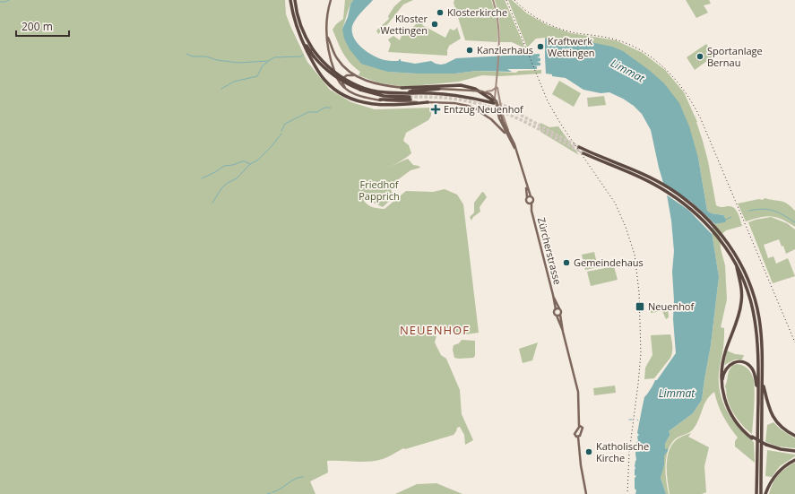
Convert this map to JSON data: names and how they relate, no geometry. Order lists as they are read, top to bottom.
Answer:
{
  "streets": {
    "main road": ["Zürcherstrasse"]
  },
  "districts": ["NEUENHOF"],
  "water": ["Limmat"],
  "parks": ["Friedhof Papprich"],
  "places": {
    "other": [
      "Klosterkirche",
      "Kloster Wettingen",
      "Kraftwerk Wettingen",
      "Kanzlerhaus",
      "Sportanlage Bernau",
      "Gemeindehaus",
      "Katholische Kirche"
    ],
    "health": ["Entzug Neuenhof"],
    "transit": ["Neuenhof"]
  },
  "scale_bar": "200 m"
}
